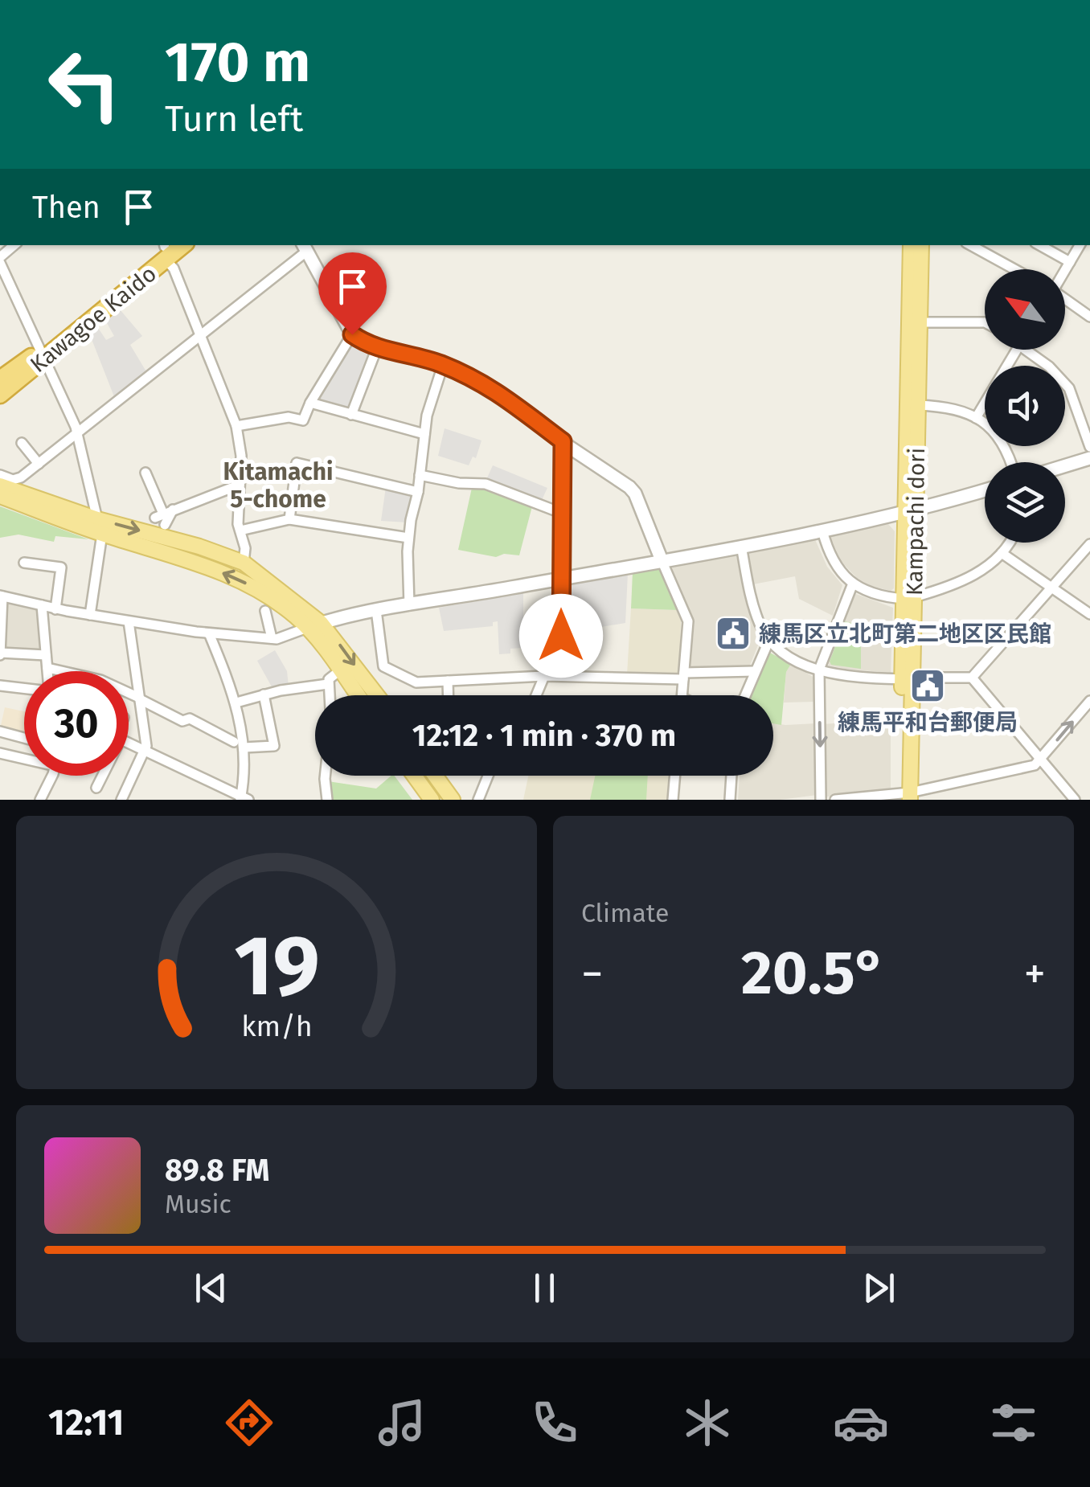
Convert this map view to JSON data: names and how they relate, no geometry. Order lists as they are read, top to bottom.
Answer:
{
  "streets": {
    "highway": ["Kawagoe Kaido"],
    "main road": ["Kampachi dori"]
  },
  "districts": ["Kitamachi 5-chome"],
  "places": {
    "public building": ["練馬区立北町第二地区区民館", "練馬平和台郵便局"]
  },
  "north": "top left",
  "page": {
    "turn": ["170 m", "Turn left"],
    "then": "Then",
    "limit": "30",
    "trip": "12:12 · 1 min · 370 m",
    "tile": "Climate",
    "heat": ["−", "20.5°", "+"],
    "song": ["89.8 FM", "Music"],
    "tabs": "12:11",
    "gauge": ["19", "km/h"]
  }
}
